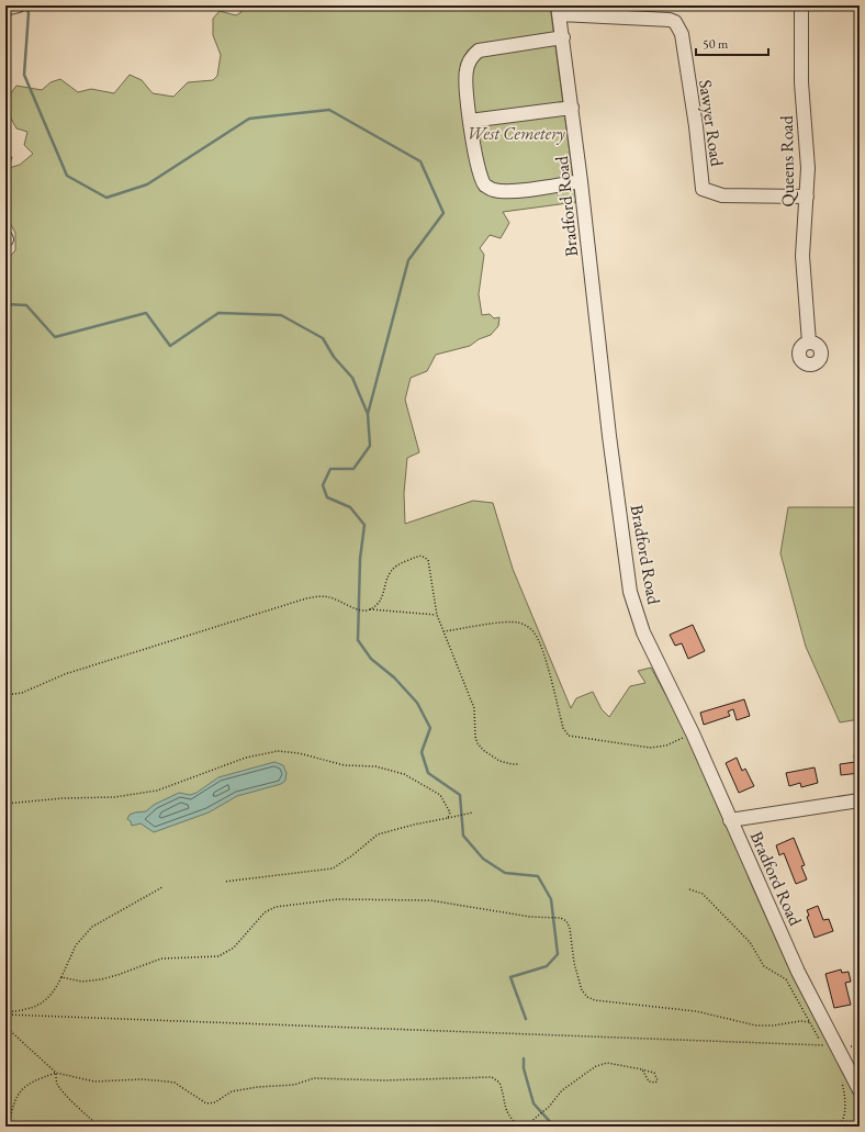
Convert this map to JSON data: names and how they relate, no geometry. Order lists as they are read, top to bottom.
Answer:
{
  "streets": {
    "street": ["Sawyer Road", "Queens Road", "Bradford Road"]
  },
  "crossings": [
    ["Sawyer Road", "Queens Road"],
    ["Sawyer Road", "Bradford Road"]
  ],
  "parks": ["West Cemetery"],
  "scale_bar": "50 m"
}
